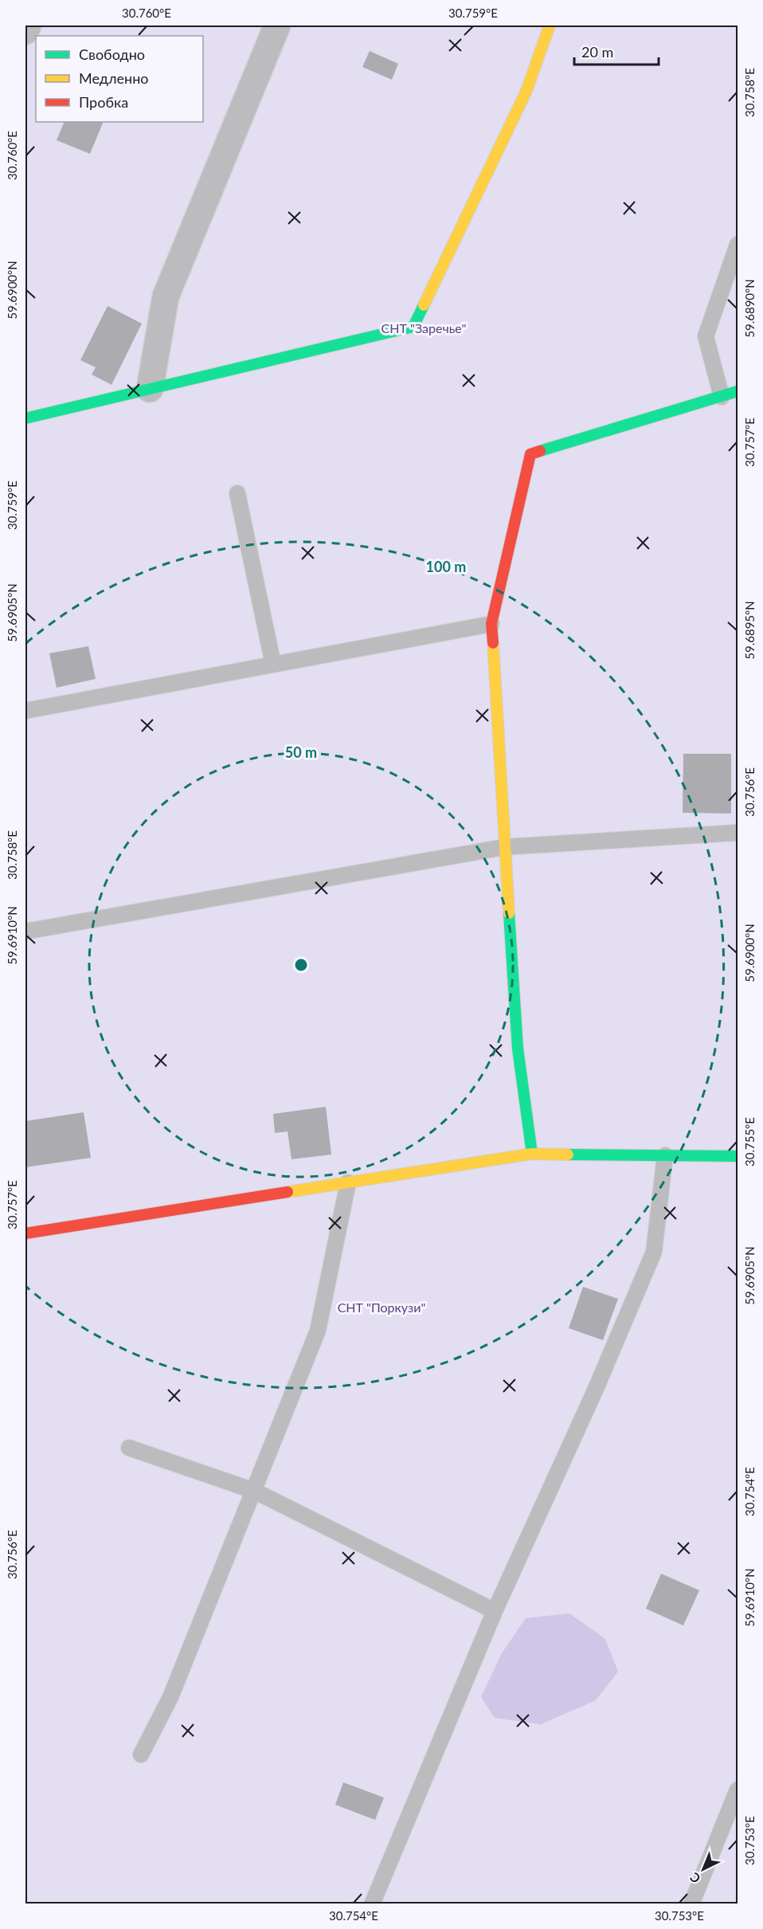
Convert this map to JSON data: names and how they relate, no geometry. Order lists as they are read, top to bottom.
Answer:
{
  "parks": ["СНТ \"Заречье\"", "СНТ \"Поркузи\""],
  "legend": ["Свободно", "Медленно", "Пробка"],
  "scale_bar": "20 m",
  "north": "bottom left",
  "coordinates": [
    "30.760°E",
    "30.759°E",
    "30.758°E",
    "59.6900°N",
    "59.6890°N",
    "30.757°E",
    "59.6905°N",
    "59.6895°N",
    "30.756°E",
    "59.6910°N",
    "30.755°E",
    "30.754°E",
    "30.753°E"
  ],
  "rings": ["100 m", "50 m"]
}
